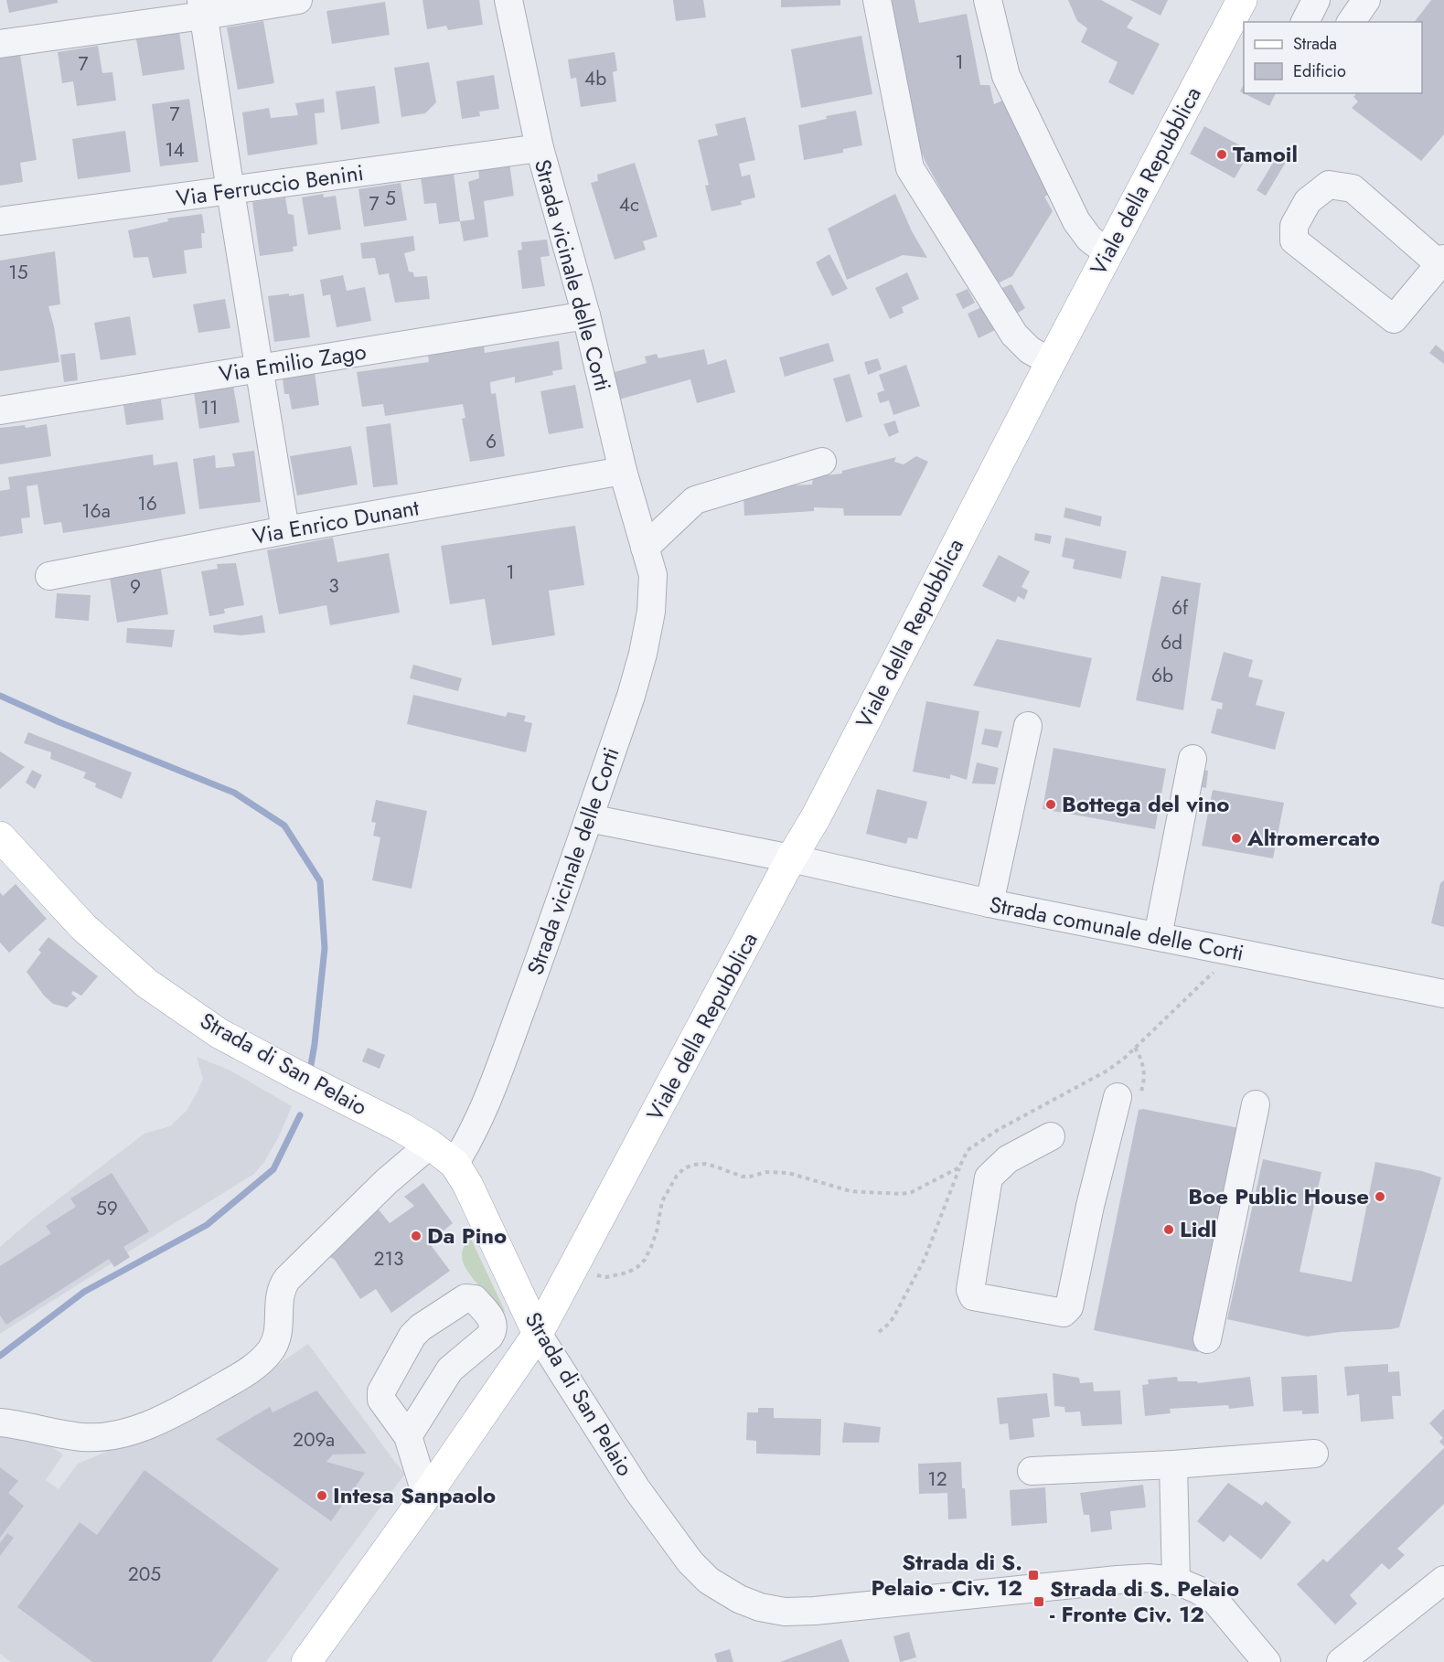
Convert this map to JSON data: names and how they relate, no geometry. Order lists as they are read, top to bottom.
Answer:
{
  "streets": {
    "main road": ["Viale della Repubblica", "Strada di San Pelaio"],
    "street": [
      "Via Ferruccio Benini",
      "Strada vicinale delle Corti",
      "Via Emilio Zago",
      "Via Enrico Dunant",
      "Strada comunale delle Corti"
    ]
  },
  "crossings": [
    ["Viale della Repubblica", "Strada comunale delle Corti"],
    ["Viale della Repubblica", "Strada di San Pelaio"],
    ["Via Ferruccio Benini", "Strada vicinale delle Corti"],
    ["Strada vicinale delle Corti", "Via Emilio Zago"],
    ["Strada vicinale delle Corti", "Via Enrico Dunant"],
    ["Strada vicinale delle Corti", "Strada comunale delle Corti"],
    ["Strada vicinale delle Corti", "Strada di San Pelaio"]
  ],
  "places": {
    "other": [
      "Tamoil",
      "Bottega del vino",
      "Altromercato",
      "Boe Public House",
      "Lidl",
      "Da Pino",
      "Intesa Sanpaolo"
    ],
    "transit": ["Strada di S. Pelaio - Civ. 12", "Strada di S. Pelaio - Fronte Civ. 12"]
  },
  "house_numbers": [
    "1",
    "7",
    "4b",
    "7",
    "14",
    "5",
    "7",
    "4c",
    "15",
    "11",
    "6",
    "16",
    "16a",
    "1",
    "3",
    "9",
    "6f",
    "6d",
    "6b",
    "59",
    "213",
    "209a",
    "12",
    "205"
  ],
  "legend": ["Strada", "Edificio"]
}
